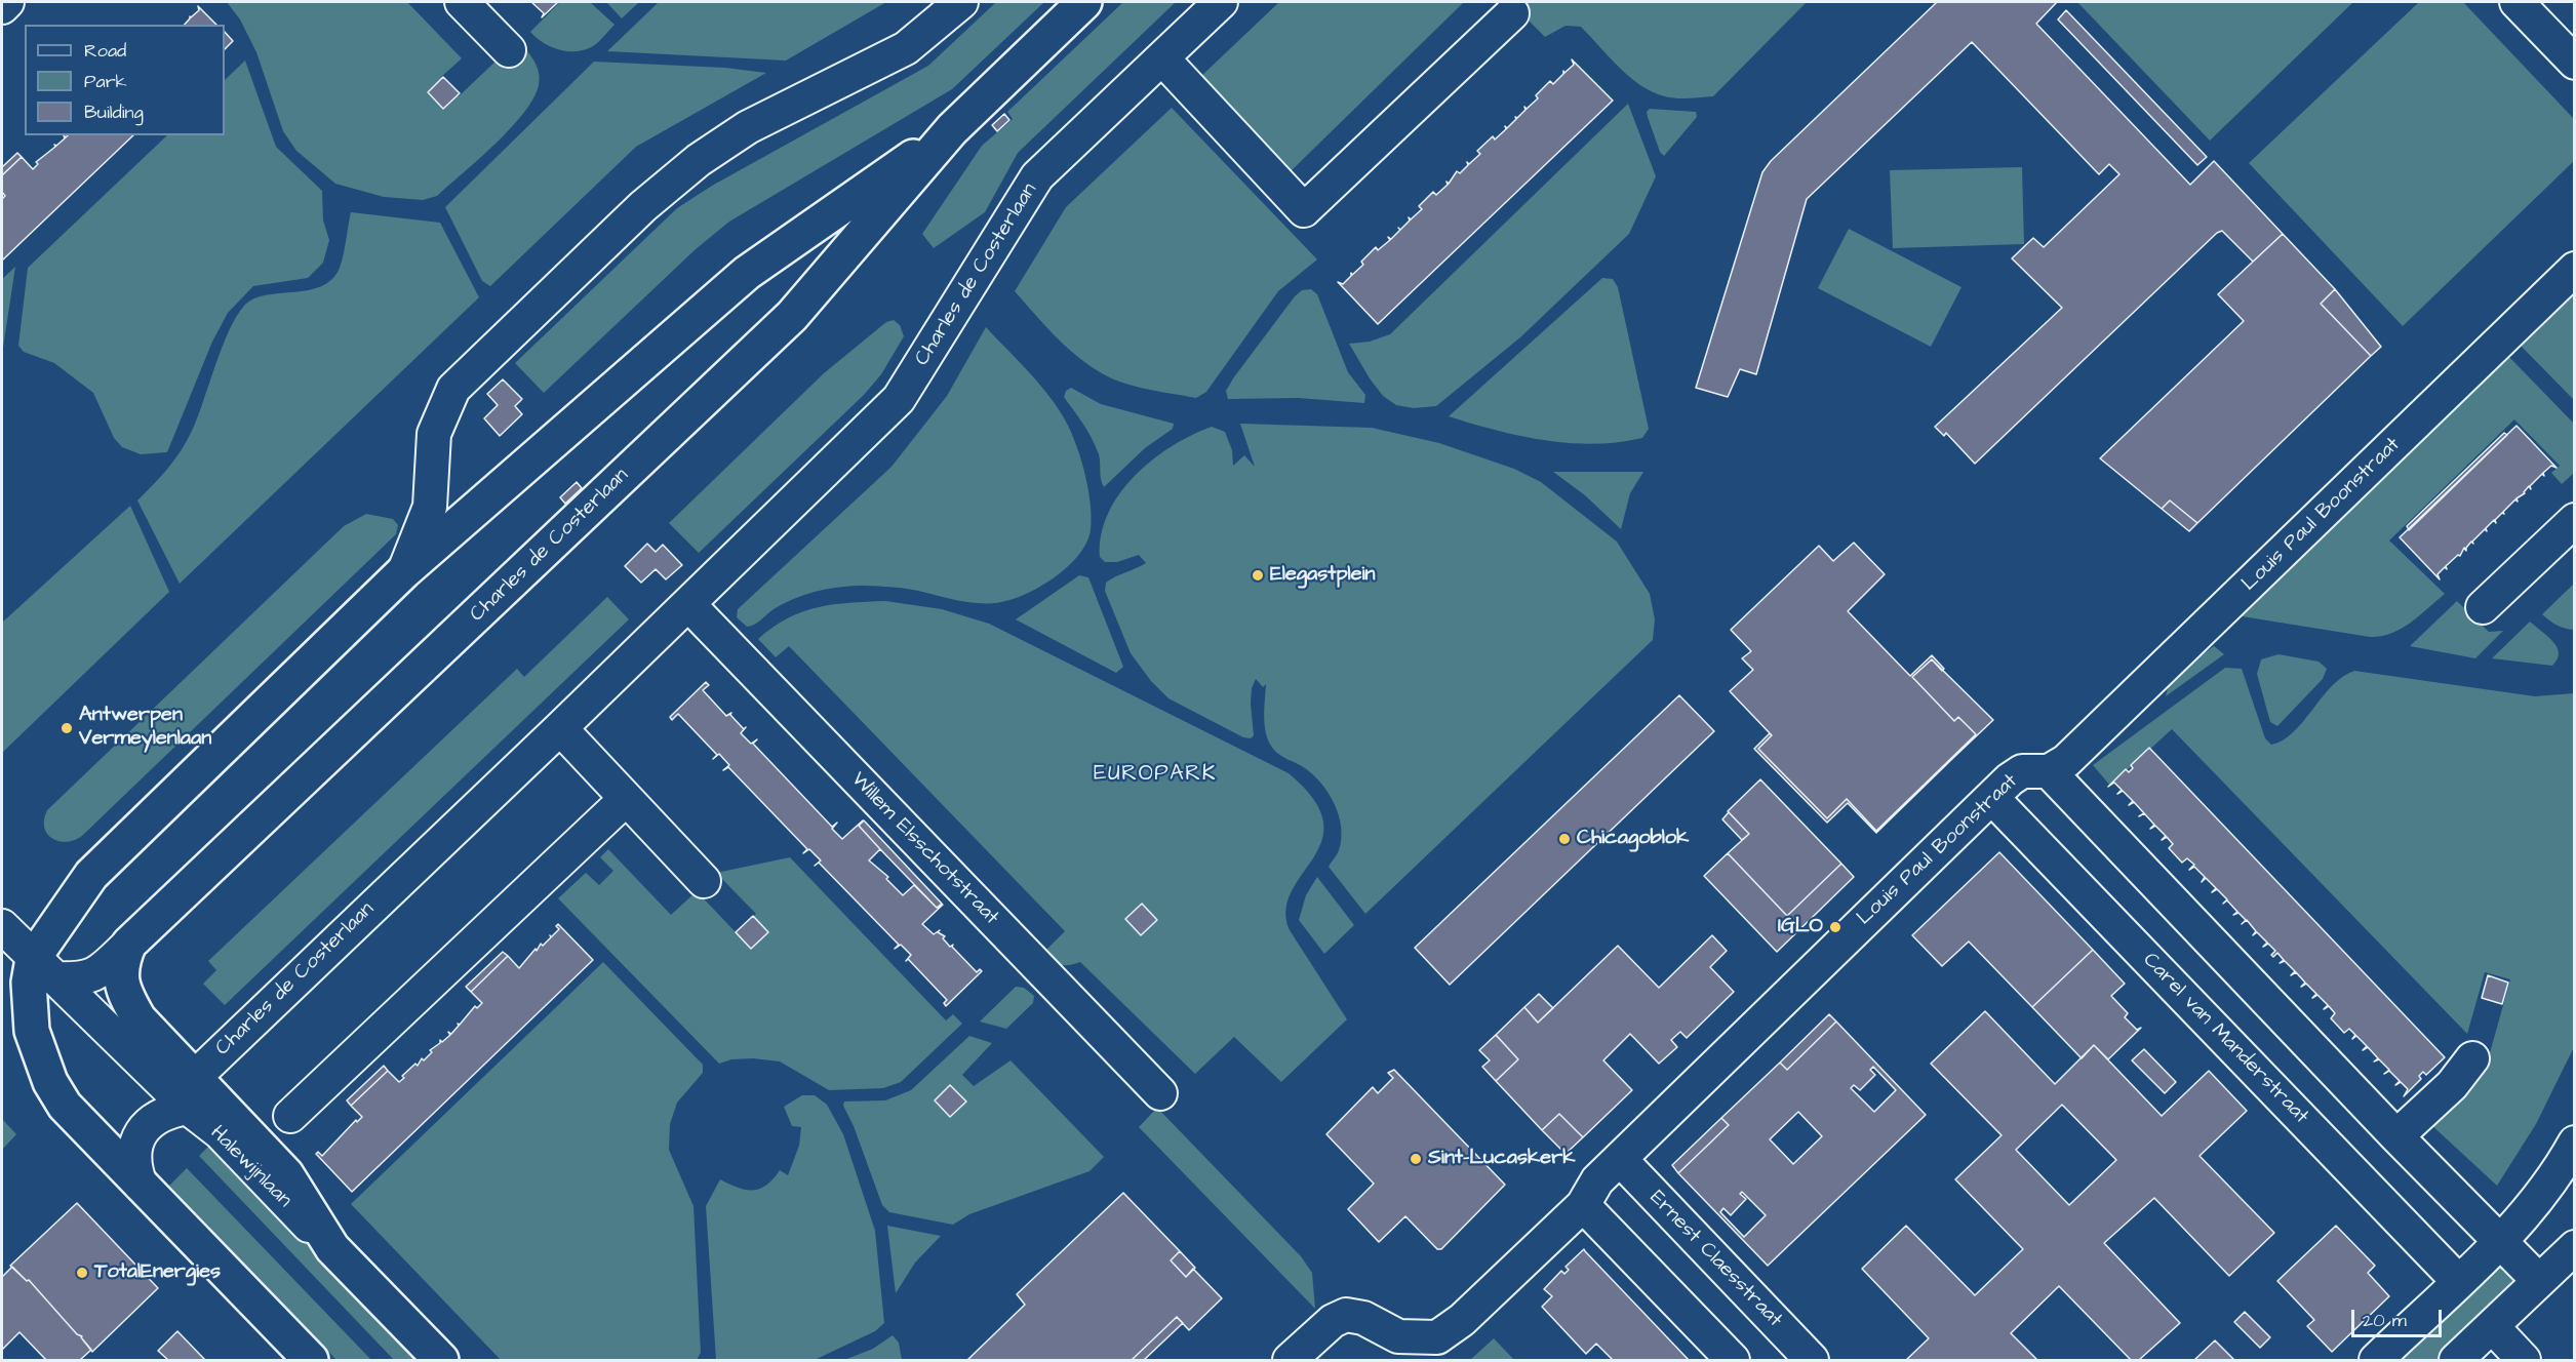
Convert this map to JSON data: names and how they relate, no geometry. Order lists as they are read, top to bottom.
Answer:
{
  "streets": {
    "main road": ["Charles de Costerlaan"],
    "street": [
      "Louis Paul Boonstraat",
      "Willem Elsschotstraat",
      "Carel van Manderstraat",
      "Ernest Claesstraat"
    ]
  },
  "crossings": [
    ["Charles de Costerlaan", "Willem Elsschotstraat"],
    ["Louis Paul Boonstraat", "Carel van Manderstraat"],
    ["Louis Paul Boonstraat", "Ernest Claesstraat"]
  ],
  "districts": ["EUROPARK"],
  "places": [
    "Elegastplein",
    "Antwerpen Vermeylenlaan",
    "Chicagoblok",
    "IGLO",
    "Sint-Lucaskerk",
    "TotalEnergies"
  ],
  "legend": ["Road", "Park", "Building"],
  "scale_bar": "20 m"
}
